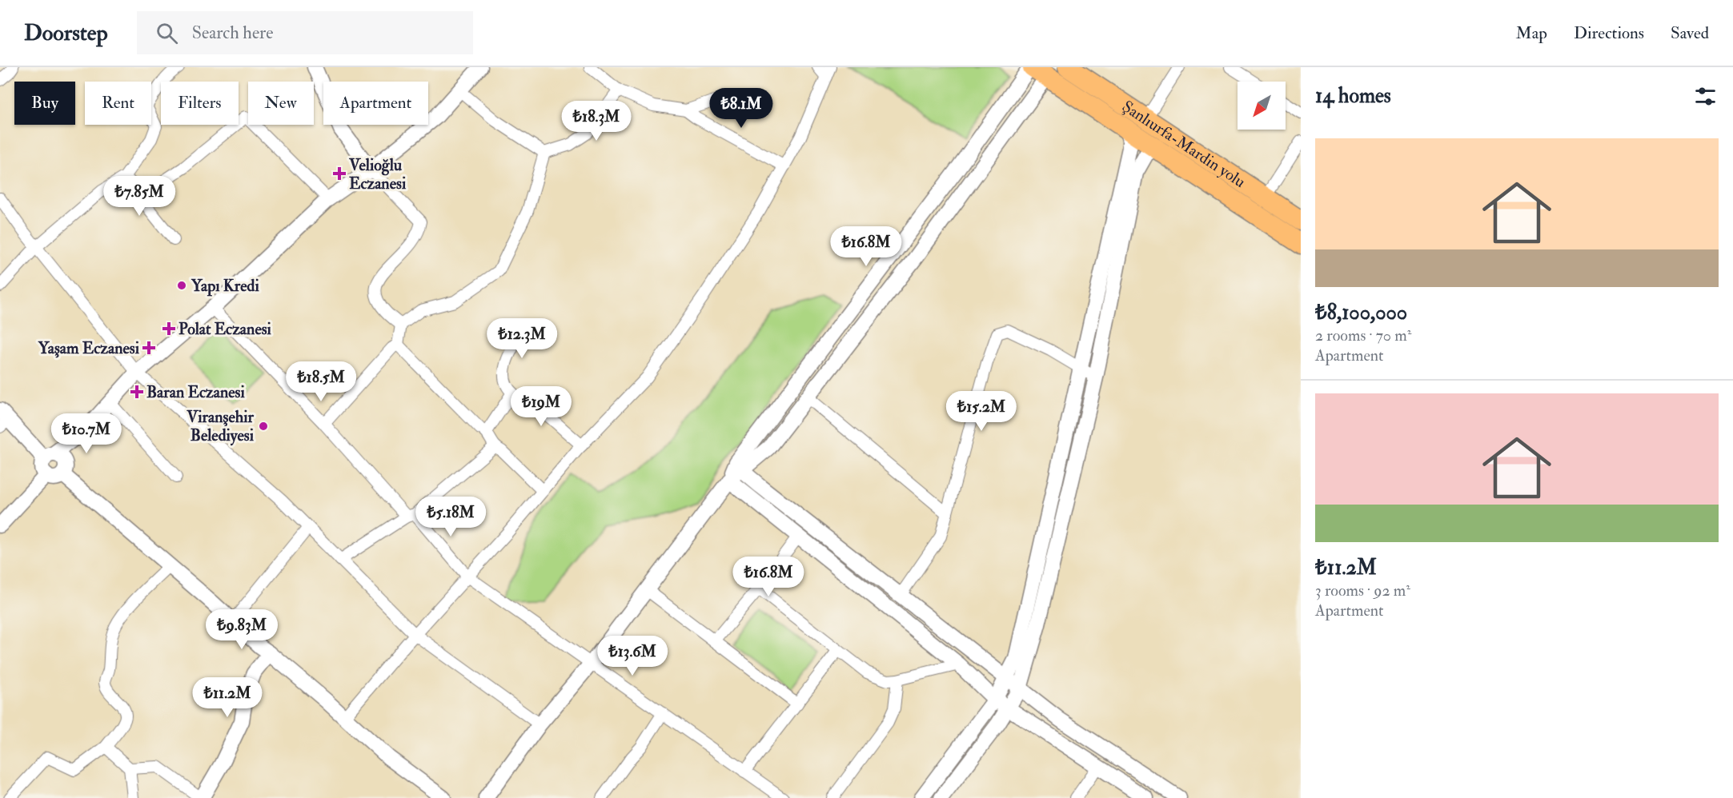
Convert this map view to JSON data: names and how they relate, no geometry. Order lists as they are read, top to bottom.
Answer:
{
  "streets": {
    "highway": ["Şanlıurfa-Mardin yolu"]
  },
  "places": {
    "health": [
      "Velioğlu Eczanesi",
      "Polat Eczanesi",
      "Yaşam Eczanesi",
      "Baran Eczanesi"
    ],
    "other": ["Yapı Kredi", "Viranşehir Belediyesi"]
  },
  "north": "bottom left",
  "page": {
    "header": "Doorstep",
    "search": "Search here",
    "nav": ["Map", "Directions", "Saved"],
    "heading": "14 homes",
    "chip": [
      "Buy",
      "Rent",
      "Filters",
      "New",
      "Apartment"
    ],
    "price": [
      "₺8.1M",
      "₺18.3M",
      "₺7.85M",
      "₺16.8M",
      "₺12.3M",
      "₺18.5M",
      "₺19M",
      "₺15.2M",
      "₺10.7M",
      "₺5.18M",
      "₺16.8M",
      "₺9.83M",
      "₺13.6M",
      "₺11.2M"
    ],
    "list": [
      {
        "name": "₺8,100,000",
        "note": "2 rooms · 70 m² · Apartment"
      },
      {
        "name": "₺11.2M",
        "note": "3 rooms · 92 m² · Apartment"
      }
    ]
  }
}
